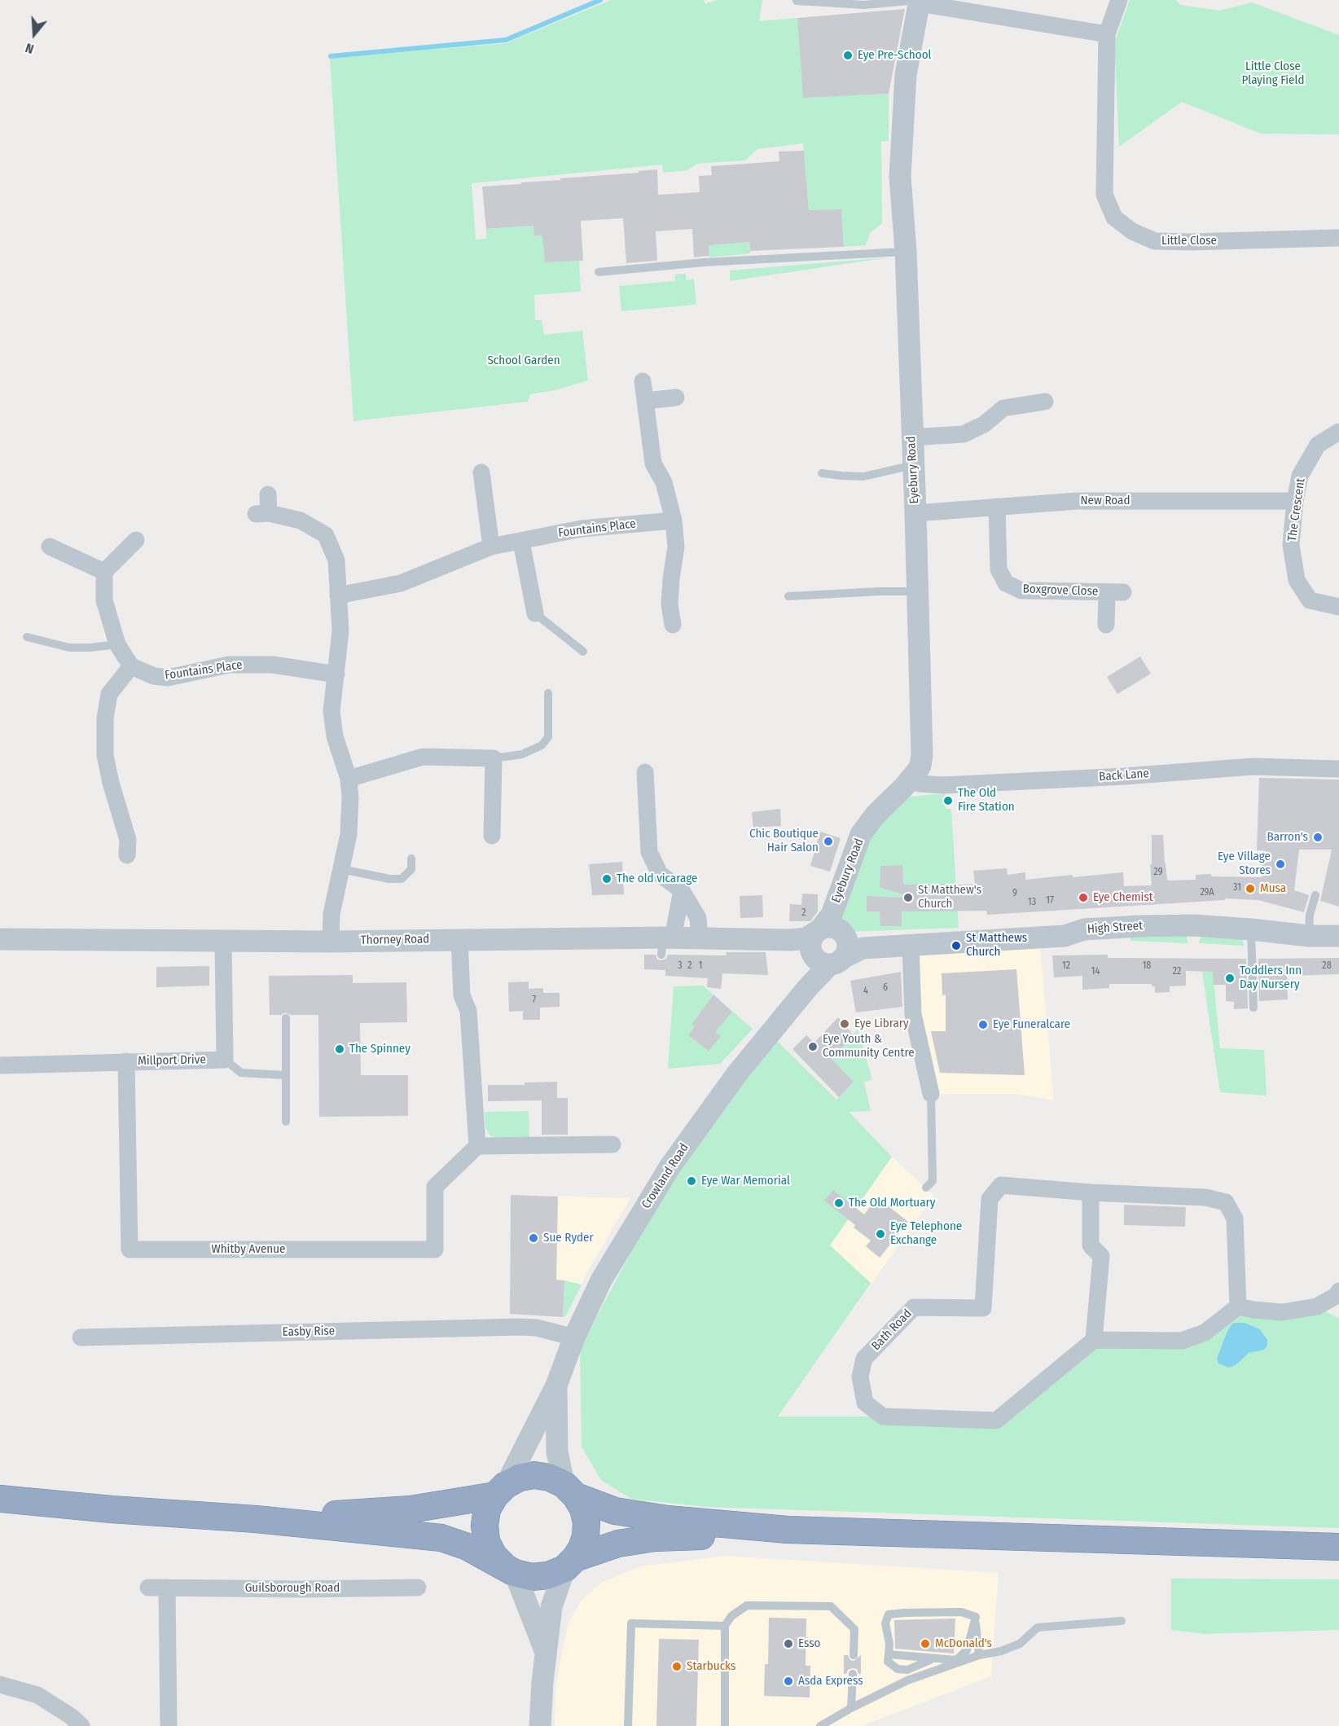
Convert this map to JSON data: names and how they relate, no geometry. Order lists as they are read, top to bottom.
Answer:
{
  "streets": {
    "street": [
      "Little Close",
      "Eyebury Road",
      "New Road",
      "The Crescent",
      "Fountains Place",
      "Boxgrove Close",
      "Back Lane",
      "High Street",
      "Thorney Road",
      "Millport Drive",
      "Crowland Road",
      "Whitby Avenue",
      "Bath Road",
      "Easby Rise",
      "Guilsborough Road"
    ]
  },
  "crossings": [
    ["Eyebury Road", "New Road"],
    ["Eyebury Road", "Back Lane"],
    ["Eyebury Road", "High Street"],
    ["Eyebury Road", "Thorney Road"],
    ["Eyebury Road", "Crowland Road"],
    ["New Road", "The Crescent"],
    ["New Road", "Boxgrove Close"],
    ["High Street", "Thorney Road"],
    ["High Street", "Crowland Road"],
    ["Thorney Road", "Crowland Road"],
    ["Millport Drive", "Whitby Avenue"],
    ["Crowland Road", "Easby Rise"]
  ],
  "parks": ["Little Close Playing Field", "School Garden"],
  "places": [
    "Eye Pre-School",
    "The Old Fire Station",
    "Barron's",
    "Chic Boutique Hair Salon",
    "Eye Village Stores",
    "The old vicarage",
    "Musa",
    "St Matthew's Church",
    "Eye Chemist",
    "St Matthews Church",
    "Toddlers Inn Day Nursery",
    "Eye Library",
    "Eye Funeralcare",
    "Eye Youth & Community Centre",
    "The Spinney",
    "Eye War Memorial",
    "The Old Mortuary",
    "Eye Telephone Exchange",
    "Sue Ryder",
    "Esso",
    "McDonald's",
    "Starbucks",
    "Asda Express"
  ],
  "house_numbers": [
    "29",
    "31",
    "29A",
    "9",
    "17",
    "13",
    "2",
    "3",
    "2",
    "1",
    "12",
    "18",
    "28",
    "14",
    "22",
    "6",
    "4",
    "7"
  ],
  "north": "bottom"
}
